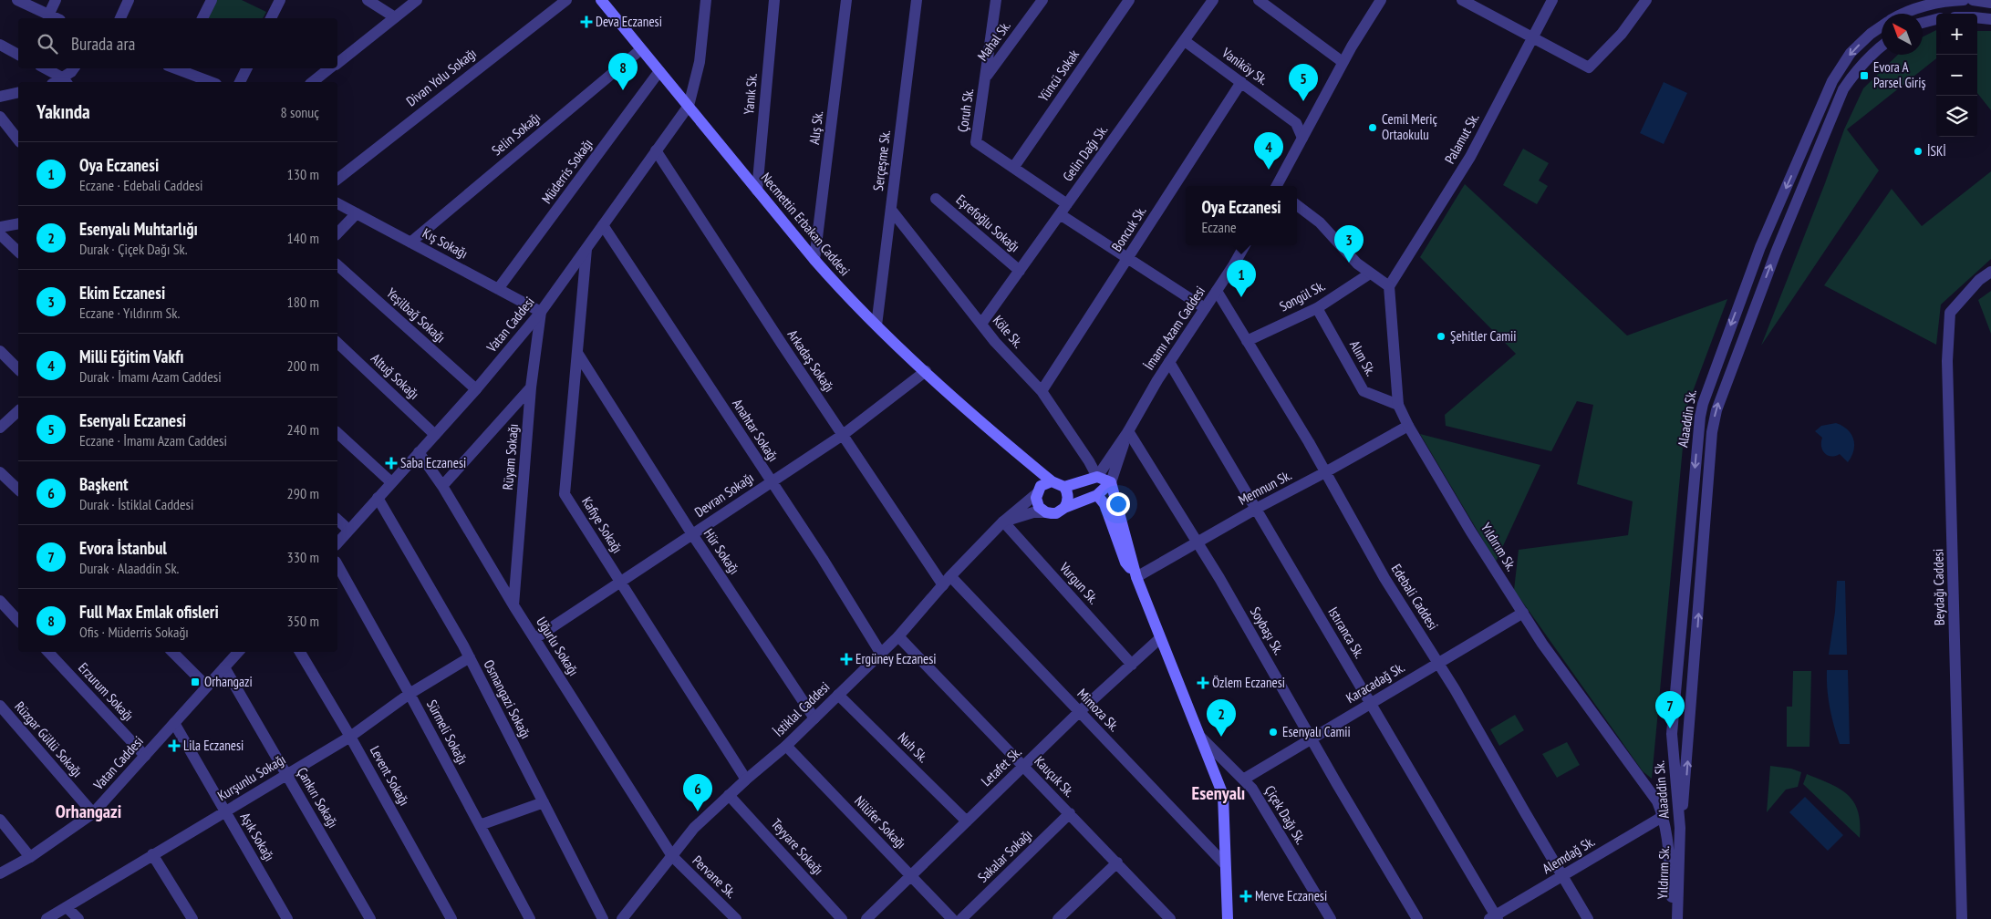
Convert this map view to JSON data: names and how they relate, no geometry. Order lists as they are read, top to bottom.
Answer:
{
  "streets": {
    "main road": ["Necmettin Erbakan Caddesi"],
    "street": [
      "Mahal Sk.",
      "Vaniköy Sk.",
      "Yüncü Sokak",
      "Divan Yolu Sokağı",
      "Yanık Sk.",
      "Çoruh Sk.",
      "Alış Sk.",
      "Selin Sokağı",
      "Palamut Sk.",
      "Gelin Dağı Sk.",
      "Serçeşme Sk.",
      "Müderris Sokağı",
      "Eşrefoğlu Sokağı",
      "Boncuk Sk.",
      "Kış Sokağı",
      "Songül Sk.",
      "Yeşilbağ Sokağı",
      "Vatan Caddesi",
      "İmamı Azam Caddesi",
      "Köle Sk.",
      "Alım Sk.",
      "Arkadaş Sokağı",
      "Altuğ Sokağı",
      "Alaaddin Sk.",
      "Anahtar Sokağı",
      "Rüyam Sokağı",
      "Memnun Sk.",
      "Devran Sokağı",
      "Kafiye Sokağı",
      "Yıldırım Sk.",
      "Hür Sokağı",
      "Vurgun Sk.",
      "Beydağı Caddesi",
      "Edebali Caddesi",
      "Soybaşı Sk.",
      "Istıranca Sk.",
      "Uğurlu Sokağı",
      "Karacadağ Sk.",
      "Erzurum Sokağı",
      "Osmangazi Sokağı",
      "İstiklal Caddesi",
      "Mimoza Sk.",
      "Sürmeli Sokağı",
      "Rüzgar Güllü Sokağı",
      "Nuh Sk.",
      "Letafet Sk.",
      "Levent Sokağı",
      "Kauçuk Sk.",
      "Kurşunlu Sokağı",
      "Çankırı Sokağı",
      "Çiçek Dağı Sk.",
      "Nilüfer Sokağı",
      "Aşık Sokağı",
      "Teyyare Sokağı",
      "Alemdağ Sk.",
      "Sakalar Sokağı",
      "Pervane Sk."
    ]
  },
  "crossings": [
    ["Mahal Sk.", "Çoruh Sk."],
    ["Vaniköy Sk.", "Gelin Dağı Sk."],
    ["Vaniköy Sk.", "Boncuk Sk."],
    ["Yüncü Sokak", "Çoruh Sk."],
    ["Yanık Sk.", "Necmettin Erbakan Caddesi"],
    ["Çoruh Sk.", "Gelin Dağı Sk."],
    ["Alış Sk.", "Necmettin Erbakan Caddesi"],
    ["Selin Sokağı", "Necmettin Erbakan Caddesi"],
    ["Selin Sokağı", "Kış Sokağı"],
    ["Palamut Sk.", "Yıldırım Sk."],
    ["Gelin Dağı Sk.", "Eşrefoğlu Sokağı"],
    ["Gelin Dağı Sk.", "Köle Sk."],
    ["Serçeşme Sk.", "Necmettin Erbakan Caddesi"],
    ["Serçeşme Sk.", "Köle Sk."],
    ["Müderris Sokağı", "Necmettin Erbakan Caddesi"],
    ["Müderris Sokağı", "Kış Sokağı"],
    ["Necmettin Erbakan Caddesi", "Vatan Caddesi"],
    ["Necmettin Erbakan Caddesi", "Devran Sokağı"],
    ["Necmettin Erbakan Caddesi", "İstiklal Caddesi"],
    ["Boncuk Sk.", "Köle Sk."],
    ["Kış Sokağı", "Vatan Caddesi"],
    ["Kış Sokağı", "Rüyam Sokağı"],
    ["Songül Sk.", "Alım Sk."],
    ["Songül Sk.", "Edebali Caddesi"],
    ["Yeşilbağ Sokağı", "Vatan Caddesi"],
    ["Vatan Caddesi", "Arkadaş Sokağı"],
    ["Vatan Caddesi", "Altuğ Sokağı"],
    ["Vatan Caddesi", "Anahtar Sokağı"],
    ["Vatan Caddesi", "Rüyam Sokağı"],
    ["Vatan Caddesi", "Kafiye Sokağı"],
    ["Vatan Caddesi", "Uğurlu Sokağı"],
    ["Vatan Caddesi", "Erzurum Sokağı"],
    ["Vatan Caddesi", "Osmangazi Sokağı"],
    ["Vatan Caddesi", "Rüzgar Güllü Sokağı"],
    ["Vatan Caddesi", "Çankırı Sokağı"],
    ["Vatan Caddesi", "Aşık Sokağı"],
    ["İmamı Azam Caddesi", "Köle Sk."],
    ["İmamı Azam Caddesi", "Edebali Caddesi"],
    ["İmamı Azam Caddesi", "Soybaşı Sk."],
    ["İmamı Azam Caddesi", "Istıranca Sk."],
    ["Alım Sk.", "Yıldırım Sk."],
    ["Arkadaş Sokağı", "Devran Sokağı"],
    ["Arkadaş Sokağı", "İstiklal Caddesi"],
    ["Arkadaş Sokağı", "Mimoza Sk."],
    ["Alaaddin Sk.", "Yıldırım Sk."],
    ["Anahtar Sokağı", "Devran Sokağı"],
    ["Anahtar Sokağı", "İstiklal Caddesi"],
    ["Rüyam Sokağı", "Uğurlu Sokağı"],
    ["Memnun Sk.", "Yıldırım Sk."],
    ["Memnun Sk.", "Edebali Caddesi"],
    ["Memnun Sk.", "Soybaşı Sk."],
    ["Memnun Sk.", "Istıranca Sk."],
    ["Devran Sokağı", "Kafiye Sokağı"],
    ["Devran Sokağı", "Hür Sokağı"],
    ["Devran Sokağı", "Uğurlu Sokağı"],
    ["Kafiye Sokağı", "Hür Sokağı"],
    ["Kafiye Sokağı", "İstiklal Caddesi"],
    ["Yıldırım Sk.", "Karacadağ Sk."],
    ["Yıldırım Sk.", "Alemdağ Sk."],
    ["Hür Sokağı", "İstiklal Caddesi"],
    ["Vurgun Sk.", "İstiklal Caddesi"],
    ["Vurgun Sk.", "Letafet Sk."],
    ["Edebali Caddesi", "Karacadağ Sk."],
    ["Edebali Caddesi", "Alemdağ Sk."],
    ["Soybaşı Sk.", "Karacadağ Sk."],
    ["Istıranca Sk.", "Karacadağ Sk."],
    ["Istıranca Sk.", "Alemdağ Sk."],
    ["Uğurlu Sokağı", "İstiklal Caddesi"],
    ["Uğurlu Sokağı", "Pervane Sk."],
    ["Karacadağ Sk.", "Çiçek Dağı Sk."],
    ["Osmangazi Sokağı", "Kurşunlu Sokağı"],
    ["İstiklal Caddesi", "Mimoza Sk."],
    ["İstiklal Caddesi", "Nuh Sk."],
    ["İstiklal Caddesi", "Kauçuk Sk."],
    ["İstiklal Caddesi", "Nilüfer Sokağı"],
    ["İstiklal Caddesi", "Teyyare Sokağı"],
    ["İstiklal Caddesi", "Pervane Sk."],
    ["Mimoza Sk.", "Letafet Sk."],
    ["Sürmeli Sokağı", "Kurşunlu Sokağı"],
    ["Nuh Sk.", "Letafet Sk."],
    ["Letafet Sk.", "Kauçuk Sk."],
    ["Letafet Sk.", "Nilüfer Sokağı"],
    ["Levent Sokağı", "Kurşunlu Sokağı"],
    ["Kauçuk Sk.", "Sakalar Sokağı"],
    ["Kurşunlu Sokağı", "Çankırı Sokağı"],
    ["Kurşunlu Sokağı", "Aşık Sokağı"]
  ],
  "districts": ["Esenyalı", "Orhangazi"],
  "places": {
    "health": [
      "Deva Eczanesi",
      "Saba Eczanesi",
      "Ergüney Eczanesi",
      "Özlem Eczanesi",
      "Lila Eczanesi",
      "Merve Eczanesi"
    ],
    "transit": ["Evora A Parsel Giriş", "Orhangazi"],
    "other": [
      "Cemil Meriç Ortaokulu",
      "İSKİ",
      "Şehitler Camii",
      "Esenyalı Camii"
    ]
  },
  "north": "top left",
  "page": {
    "map_buttons": ["+", "−"],
    "search": "Burada ara",
    "pins": [
      "8",
      "5",
      "4",
      "3",
      "1",
      "7",
      "2",
      "6"
    ],
    "heading": ["Yakında", "8 sonuç"],
    "list": [
      {
        "mark": "1",
        "name": "Oya Eczanesi",
        "note": "Eczane · Edebali Caddesi",
        "value": "130 m"
      },
      {
        "mark": "2",
        "name": "Esenyalı Muhtarlığı",
        "note": "Durak · Çiçek Dağı Sk.",
        "value": "140 m"
      },
      {
        "mark": "3",
        "name": "Ekim Eczanesi",
        "note": "Eczane · Yıldırım Sk.",
        "value": "180 m"
      },
      {
        "mark": "4",
        "name": "Milli Eğitim Vakfı",
        "note": "Durak · İmamı Azam Caddesi",
        "value": "200 m"
      },
      {
        "mark": "5",
        "name": "Esenyalı Eczanesi",
        "note": "Eczane · İmamı Azam Caddesi",
        "value": "240 m"
      },
      {
        "mark": "6",
        "name": "Başkent",
        "note": "Durak · İstiklal Caddesi",
        "value": "290 m"
      },
      {
        "mark": "7",
        "name": "Evora İstanbul",
        "note": "Durak · Alaaddin Sk.",
        "value": "330 m"
      },
      {
        "mark": "8",
        "name": "Full Max Emlak ofisleri",
        "note": "Ofis · Müderris Sokağı",
        "value": "350 m"
      }
    ],
    "popup": ["Oya Eczanesi", "Eczane"]
  }
}
